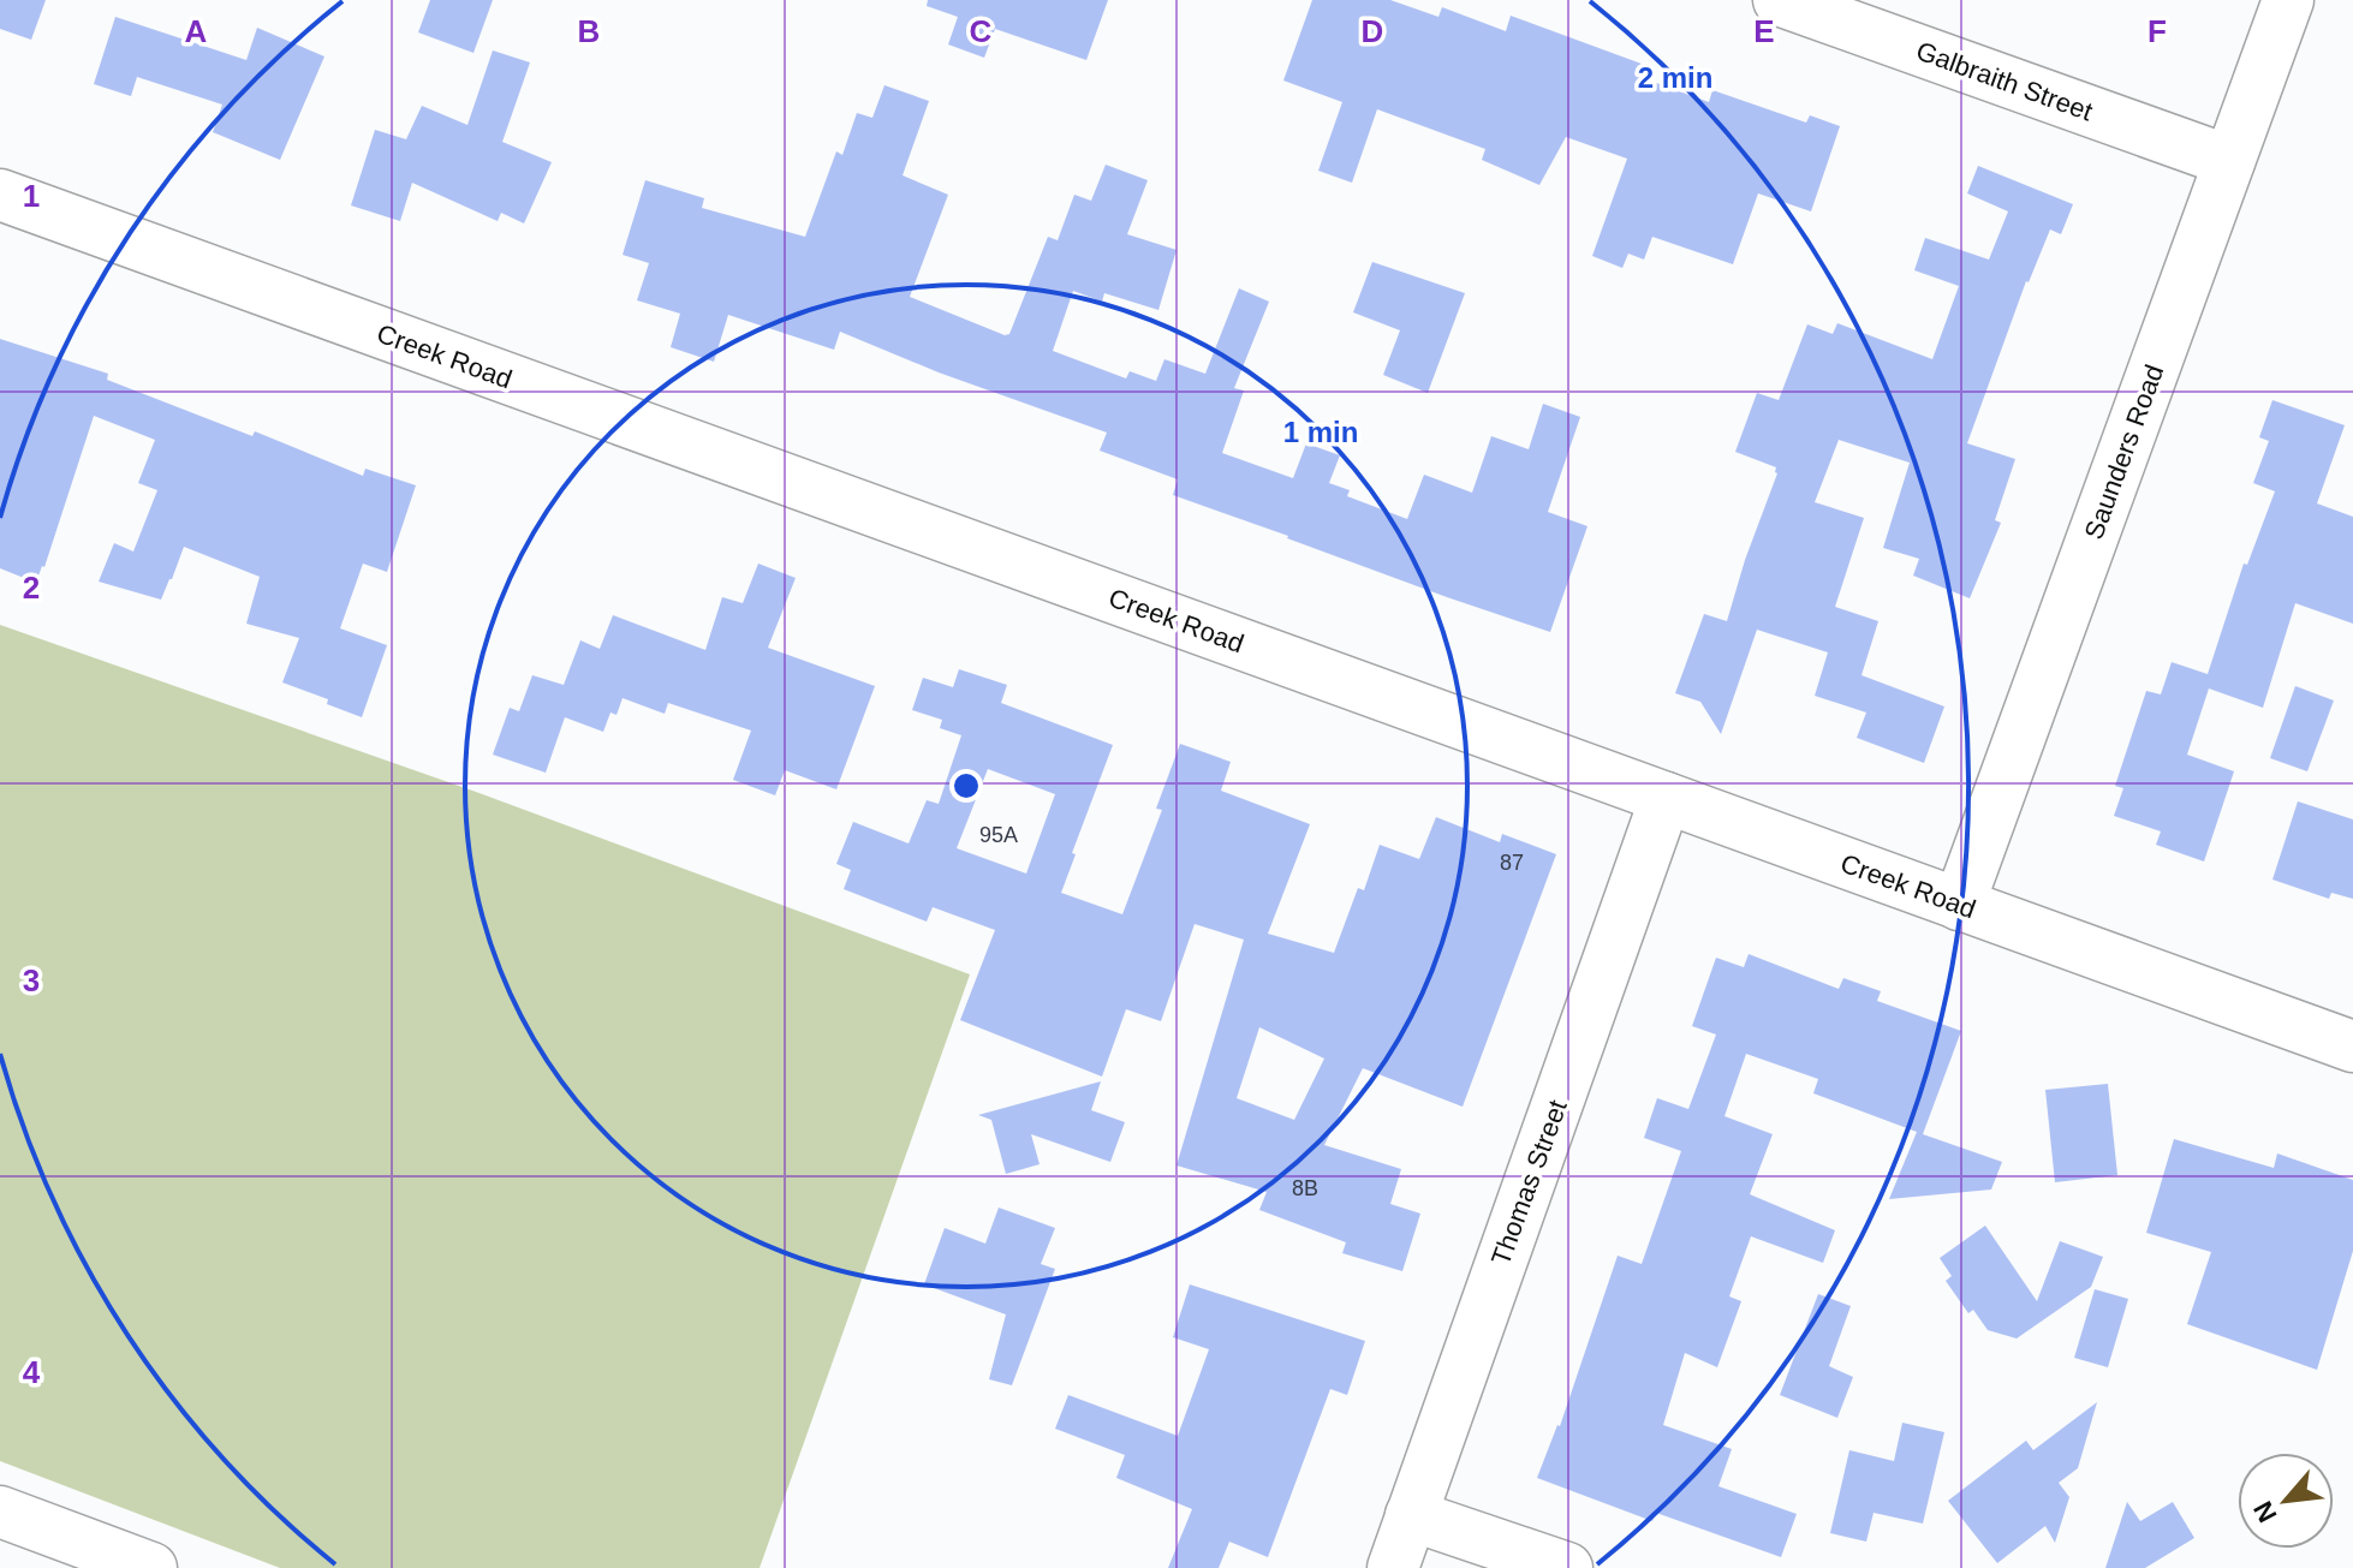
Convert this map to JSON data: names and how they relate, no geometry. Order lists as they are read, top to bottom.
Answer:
{
  "streets": {
    "street": [
      "Galbraith Street",
      "Creek Road",
      "Saunders Road",
      "Thomas Street"
    ]
  },
  "crossings": [
    ["Galbraith Street", "Saunders Road"],
    ["Creek Road", "Saunders Road"],
    ["Creek Road", "Thomas Street"]
  ],
  "house_numbers": ["95A", "87", "8B"],
  "north": "bottom left",
  "grid": {
    "columns": [
      "A",
      "B",
      "C",
      "D",
      "E",
      "F"
    ],
    "rows": [
      "1",
      "2",
      "3",
      "4"
    ]
  },
  "rings": ["2 min", "1 min"]
}
